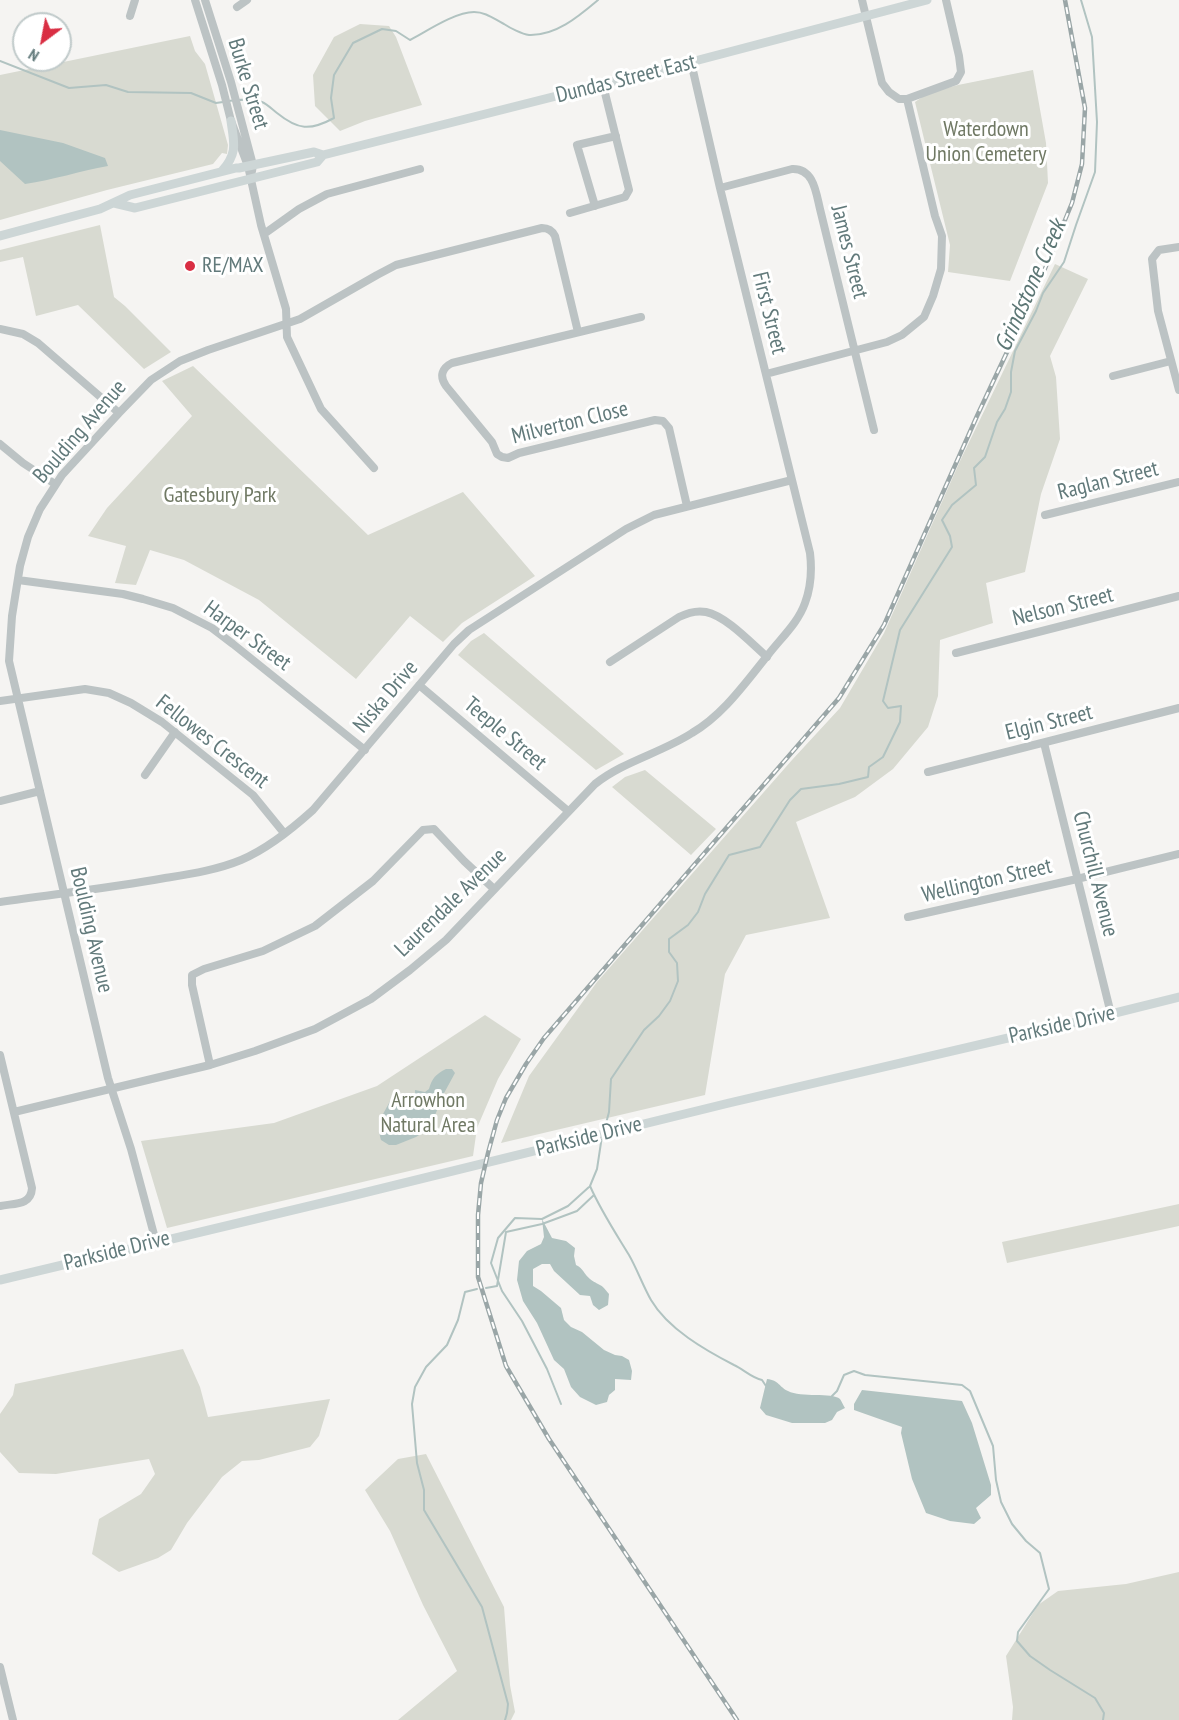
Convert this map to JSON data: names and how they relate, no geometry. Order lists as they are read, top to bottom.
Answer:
{
  "streets": {
    "main road": ["Dundas Street East", "Parkside Drive"],
    "street": [
      "Burke Street",
      "James Street",
      "First Street",
      "Milverton Close",
      "Boulding Avenue",
      "Raglan Street",
      "Nelson Street",
      "Harper Street",
      "Niska Drive",
      "Elgin Street",
      "Teeple Street",
      "Fellowes Crescent",
      "Churchill Avenue",
      "Wellington Street",
      "Laurendale Avenue"
    ]
  },
  "crossings": [
    ["Dundas Street East", "Burke Street"],
    ["Dundas Street East", "First Street"],
    ["Burke Street", "Boulding Avenue"],
    ["James Street", "First Street"],
    ["First Street", "Niska Drive"],
    ["First Street", "Laurendale Avenue"],
    ["Milverton Close", "Boulding Avenue"],
    ["Milverton Close", "Niska Drive"],
    ["Boulding Avenue", "Harper Street"],
    ["Boulding Avenue", "Niska Drive"],
    ["Boulding Avenue", "Fellowes Crescent"],
    ["Boulding Avenue", "Laurendale Avenue"],
    ["Boulding Avenue", "Parkside Drive"],
    ["Harper Street", "Niska Drive"],
    ["Niska Drive", "Teeple Street"],
    ["Niska Drive", "Fellowes Crescent"],
    ["Elgin Street", "Churchill Avenue"],
    ["Teeple Street", "Laurendale Avenue"],
    ["Churchill Avenue", "Wellington Street"],
    ["Churchill Avenue", "Parkside Drive"]
  ],
  "water": ["Grindstone Creek"],
  "parks": ["Waterdown Union Cemetery", "Gatesbury Park", "Arrowhon Natural Area"],
  "places": ["RE/MAX"],
  "north": "bottom left"
}
